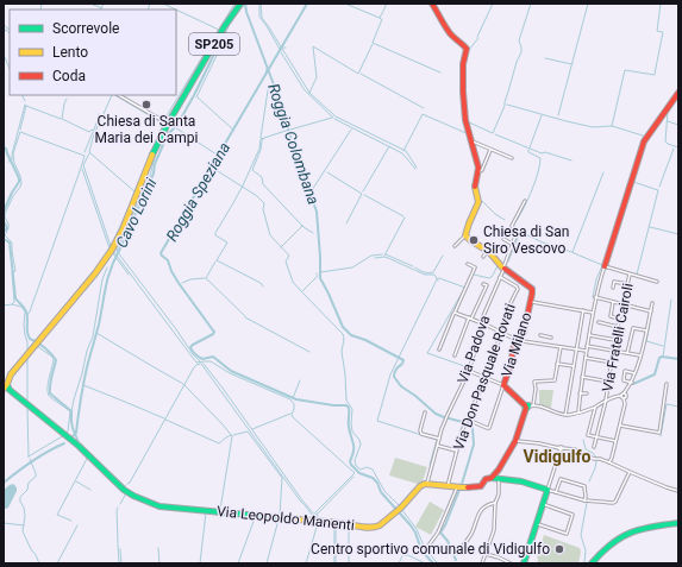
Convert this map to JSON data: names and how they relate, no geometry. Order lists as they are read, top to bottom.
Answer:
{
  "streets": {
    "street": [
      "SP205",
      "Via Fratelli Cairoli",
      "Via Milano",
      "Via Padova",
      "Via Don Pasquale Rovati",
      "Via Leopoldo Manenti"
    ]
  },
  "crossings": [
    ["SP205", "Via Leopoldo Manenti"],
    ["Via Padova", "Via Don Pasquale Rovati"],
    ["Via Padova", "Via Leopoldo Manenti"]
  ],
  "districts": ["Vidigulfo"],
  "water": ["Roggia Colombana", "Roggia Speziana", "Cavo Lorini"],
  "places": ["Chiesa di Santa Maria dei Campi", "Chiesa di San Siro Vescovo", "Centro sportivo comunale di Vidigulfo"],
  "legend": ["Scorrevole", "Lento", "Coda"]
}
